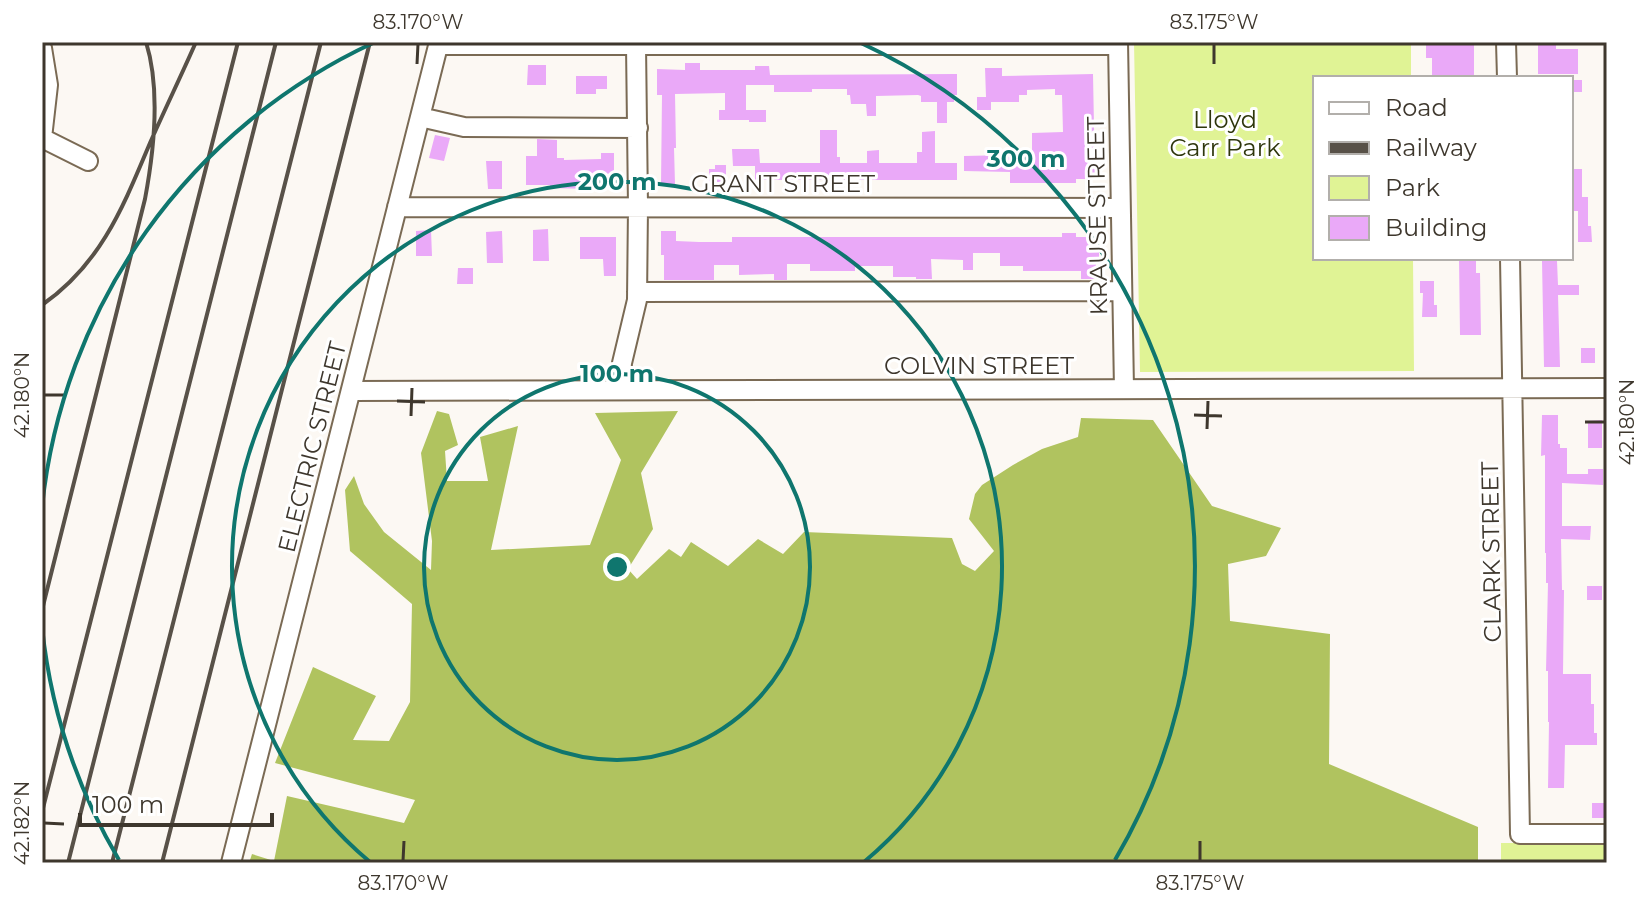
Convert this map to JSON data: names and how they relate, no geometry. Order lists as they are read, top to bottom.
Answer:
{
  "streets": {
    "street": [
      "GRANT STREET",
      "KRAUSE STREET",
      "COLVIN STREET",
      "ELECTRIC STREET",
      "CLARK STREET"
    ]
  },
  "crossings": [
    ["GRANT STREET", "KRAUSE STREET"],
    ["GRANT STREET", "ELECTRIC STREET"],
    ["KRAUSE STREET", "COLVIN STREET"],
    ["COLVIN STREET", "ELECTRIC STREET"],
    ["COLVIN STREET", "CLARK STREET"]
  ],
  "parks": ["Lloyd Carr Park"],
  "legend": [
    "Road",
    "Railway",
    "Park",
    "Building"
  ],
  "scale_bar": "100 m",
  "coordinates": [
    "83.170°W",
    "83.175°W",
    "42.180°N",
    "42.182°N"
  ],
  "rings": ["300 m", "200 m", "100 m"]
}
